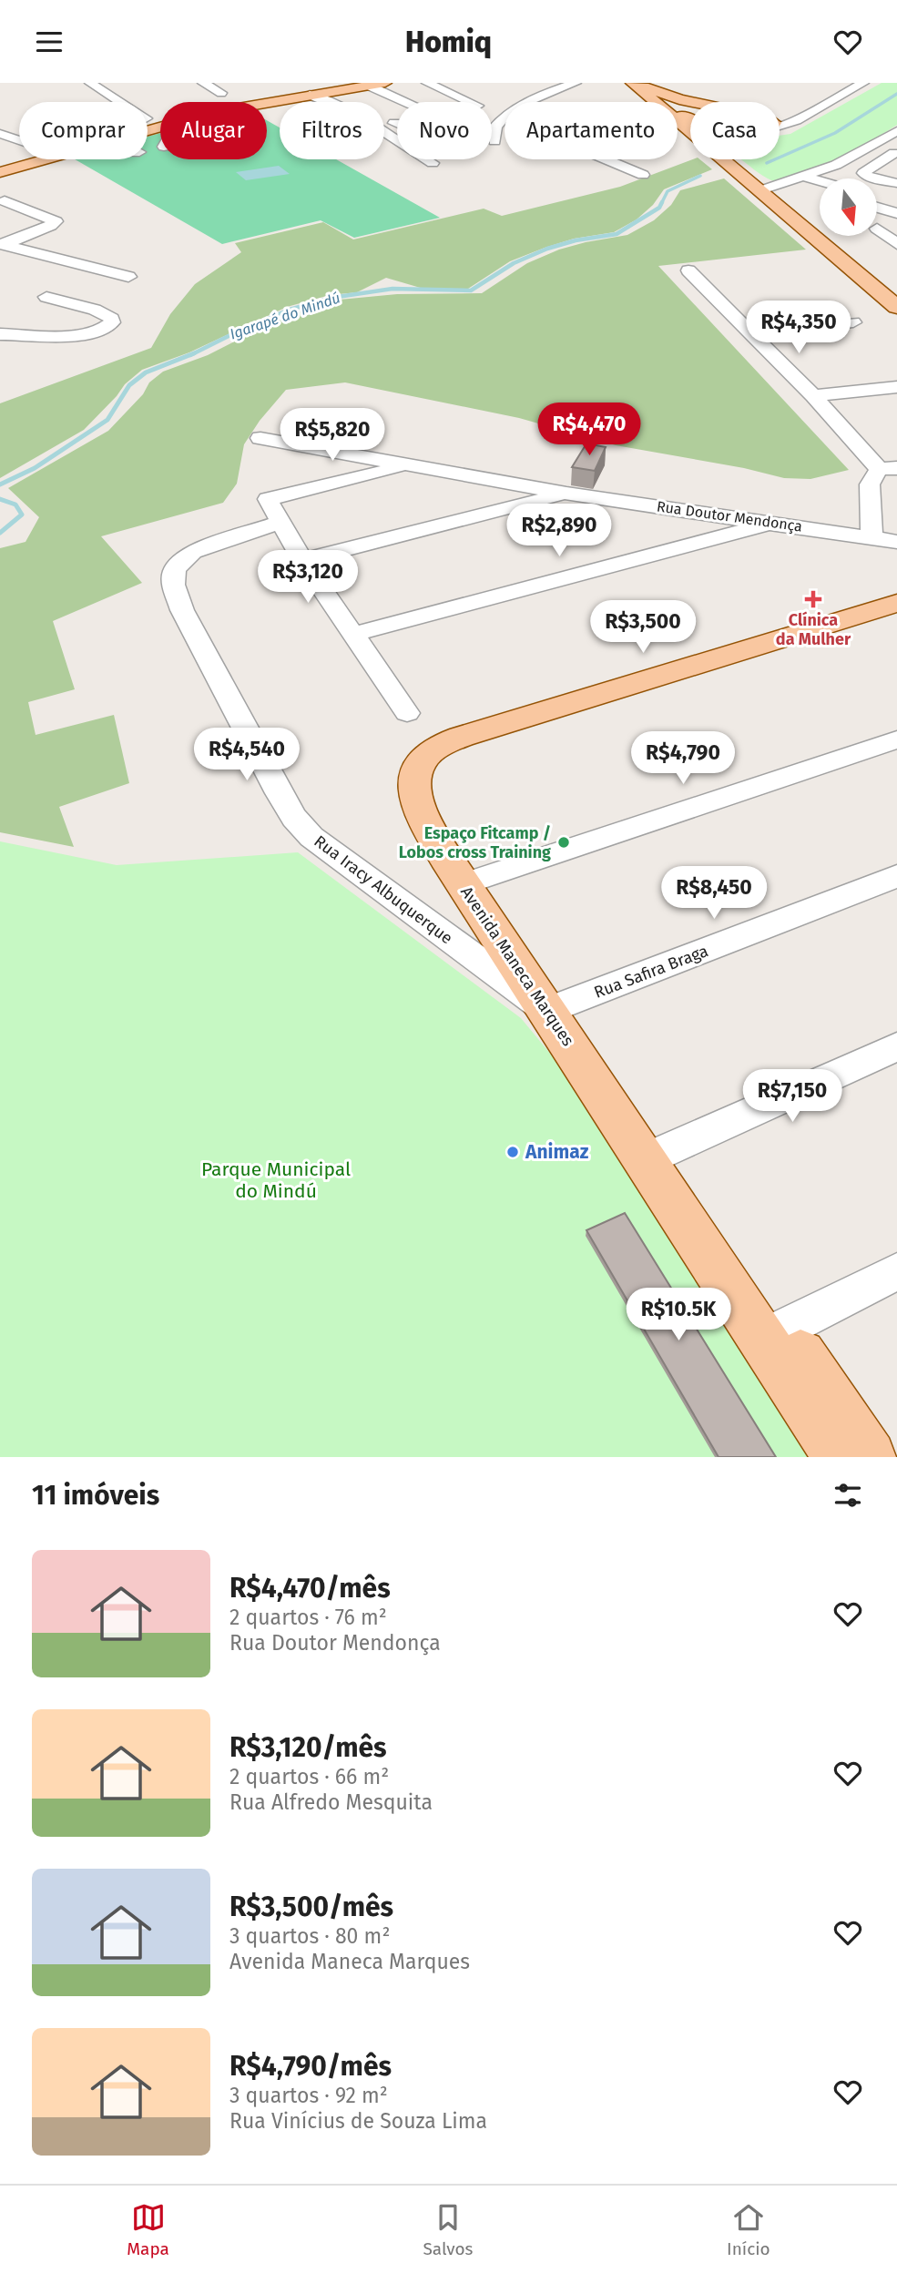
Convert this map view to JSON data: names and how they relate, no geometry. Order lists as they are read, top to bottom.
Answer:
{
  "streets": {
    "main road": ["Avenida Maneca Marques"],
    "street": ["Rua Doutor Mendonça", "Rua Iracy Albuquerque", "Rua Safira Braga"]
  },
  "crossings": [
    ["Rua Iracy Albuquerque", "Avenida Maneca Marques"],
    ["Rua Iracy Albuquerque", "Rua Safira Braga"],
    ["Avenida Maneca Marques", "Rua Safira Braga"]
  ],
  "water": ["Igarapé do Mindú"],
  "parks": ["Parque Municipal do Mindú"],
  "places": {
    "health": ["Clínica da Mulher"],
    "other": ["Espaço Fitcamp / Lobos cross Training", "Animaz"]
  },
  "north": "bottom",
  "page": {
    "header": "Homiq",
    "chip": [
      "Comprar",
      "Alugar",
      "Filtros",
      "Novo",
      "Apartamento",
      "Casa"
    ],
    "price": [
      "R$4,350",
      "R$4,470",
      "R$5,820",
      "R$2,890",
      "R$3,120",
      "R$3,500",
      "R$4,540",
      "R$4,790",
      "R$8,450",
      "R$7,150",
      "R$10.5K"
    ],
    "heading": "11 imóveis",
    "list": [
      {
        "name": "R$4,470/mês",
        "note": "2 quartos · 76 m² · Rua Doutor Mendonça"
      },
      {
        "name": "R$3,120/mês",
        "note": "2 quartos · 66 m² · Rua Alfredo Mesquita"
      },
      {
        "name": "R$3,500/mês",
        "note": "3 quartos · 80 m² · Avenida Maneca Marques"
      },
      {
        "name": "R$4,790/mês",
        "note": "3 quartos · 92 m² · Rua Vinícius de Souza Lima"
      }
    ],
    "tabs": ["Mapa", "Salvos", "Início"]
  }
}
